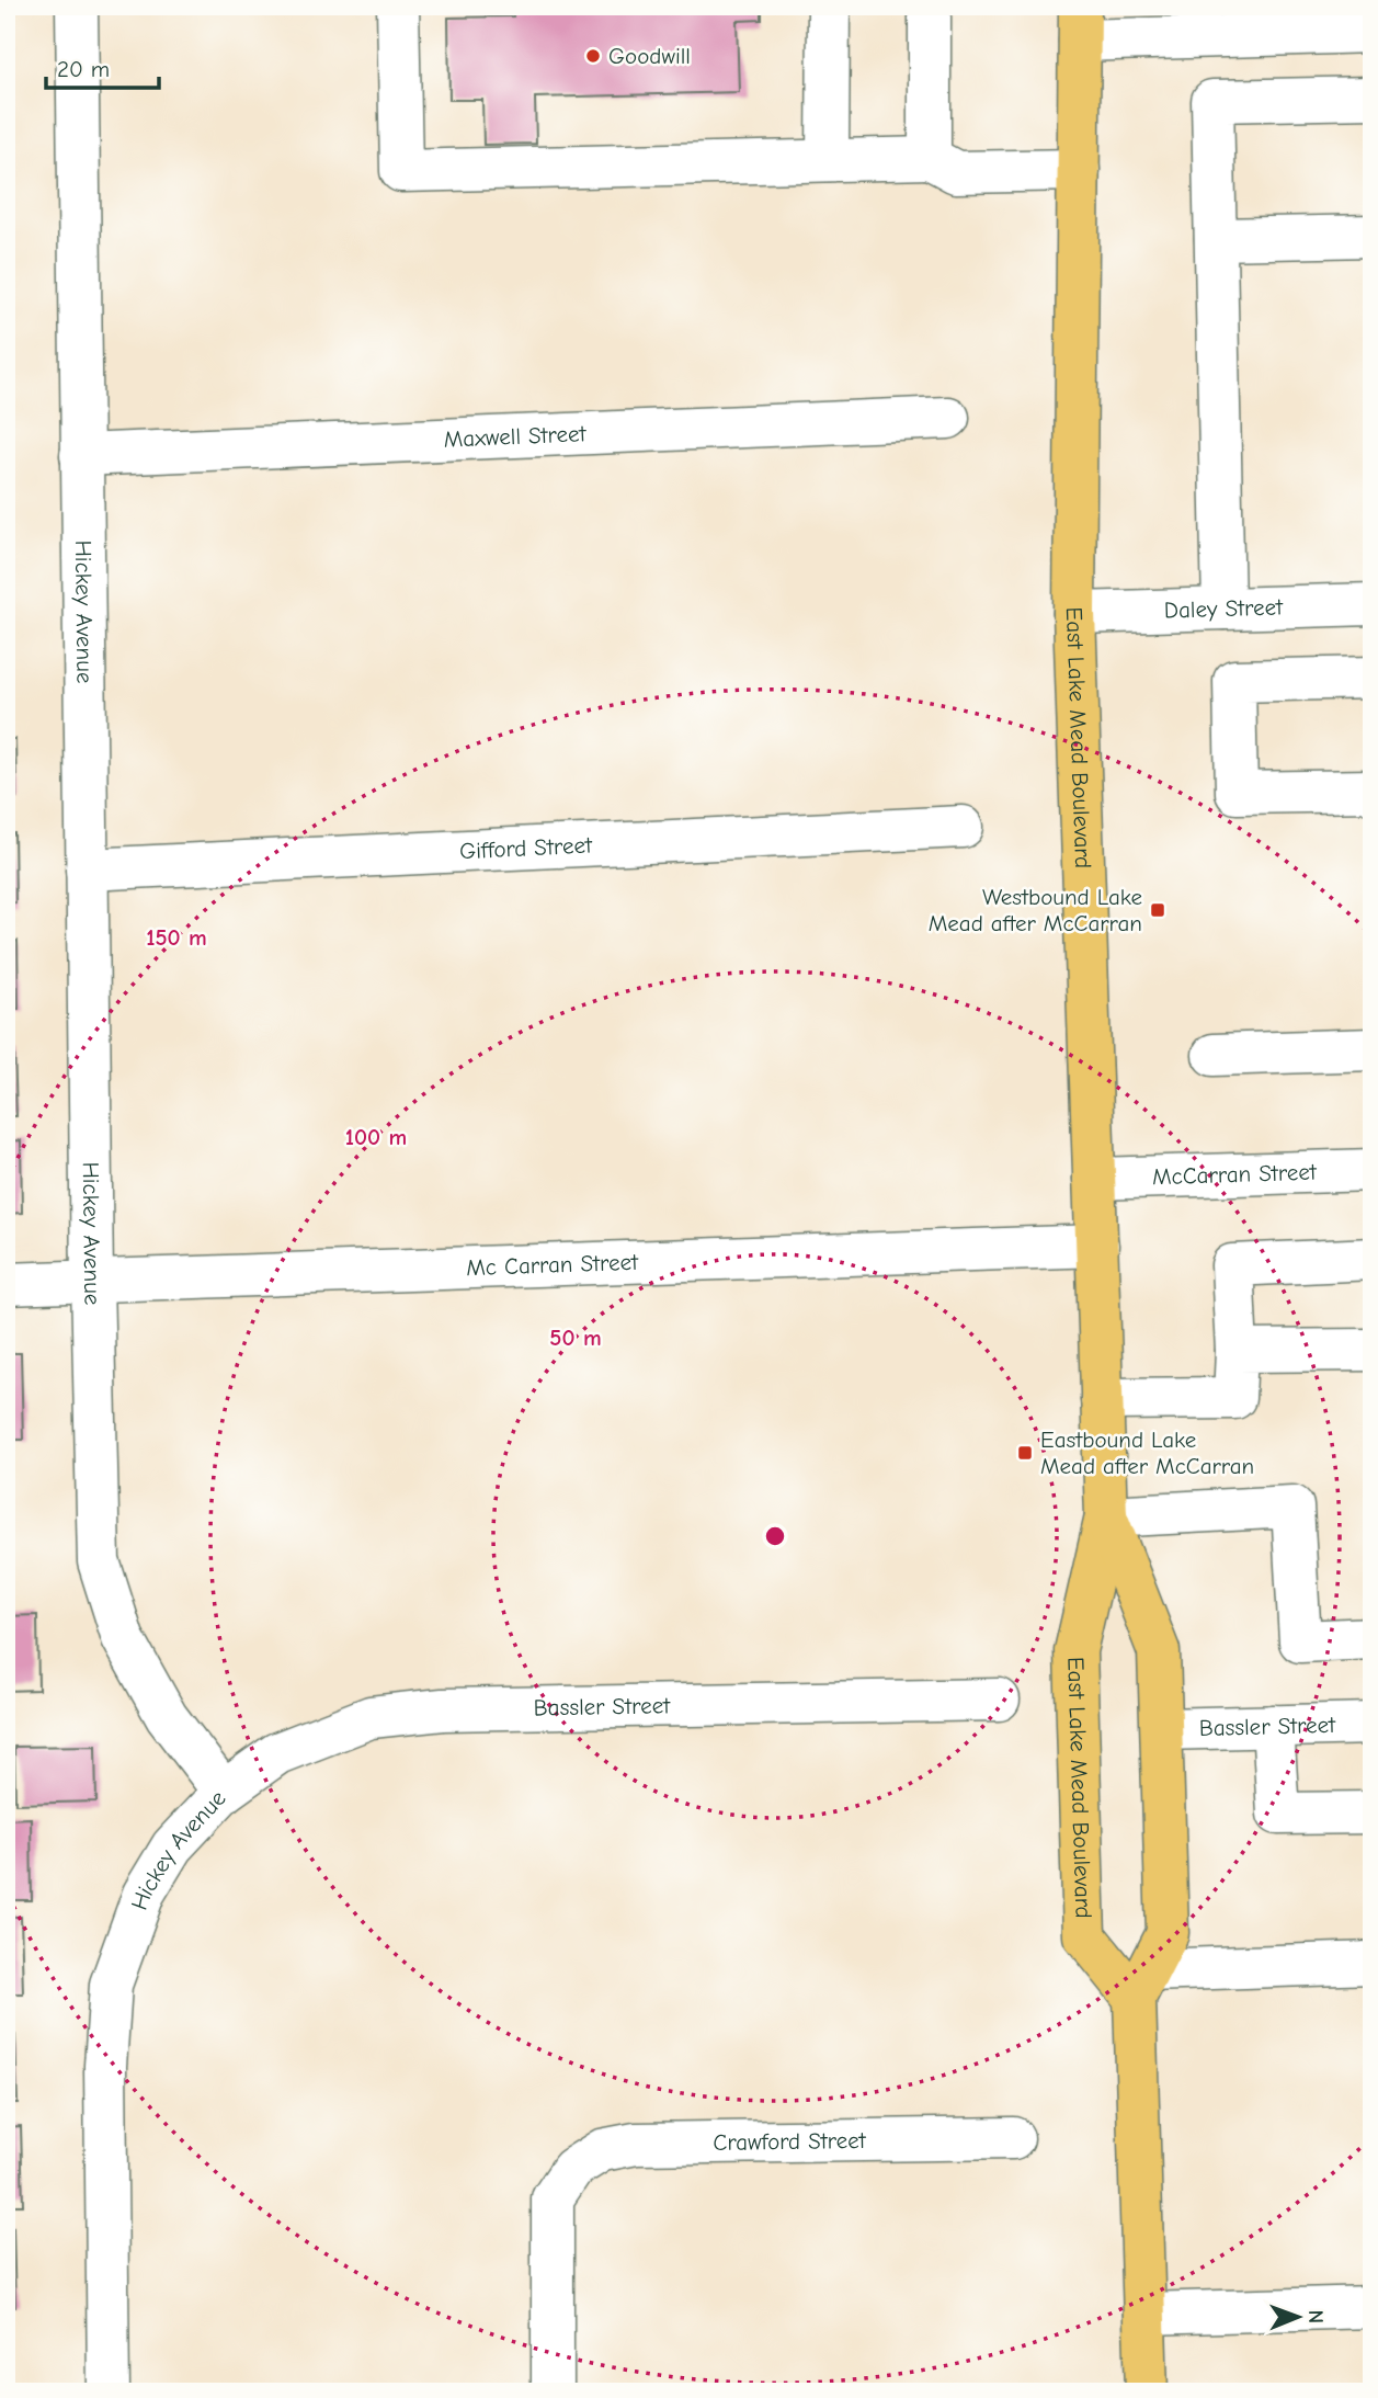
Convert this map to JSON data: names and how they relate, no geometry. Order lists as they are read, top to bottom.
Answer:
{
  "streets": {
    "main road": ["East Lake Mead Boulevard"],
    "street": [
      "Maxwell Street",
      "Daley Street",
      "Hickey Avenue",
      "Gifford Street",
      "McCarran Street",
      "Mc Carran Street",
      "Bassler Street",
      "Crawford Street"
    ]
  },
  "crossings": [
    ["Maxwell Street", "Hickey Avenue"],
    ["Daley Street", "East Lake Mead Boulevard"],
    ["Hickey Avenue", "Gifford Street"],
    ["Hickey Avenue", "Mc Carran Street"],
    ["Hickey Avenue", "Bassler Street"],
    ["East Lake Mead Boulevard", "McCarran Street"],
    ["East Lake Mead Boulevard", "Mc Carran Street"],
    ["East Lake Mead Boulevard", "Bassler Street"]
  ],
  "places": {
    "other": ["Goodwill"],
    "transit": ["Westbound Lake Mead after McCarran", "Eastbound Lake Mead after McCarran"]
  },
  "scale_bar": "20 m",
  "north": "right",
  "rings": ["150 m", "100 m", "50 m"]
}
